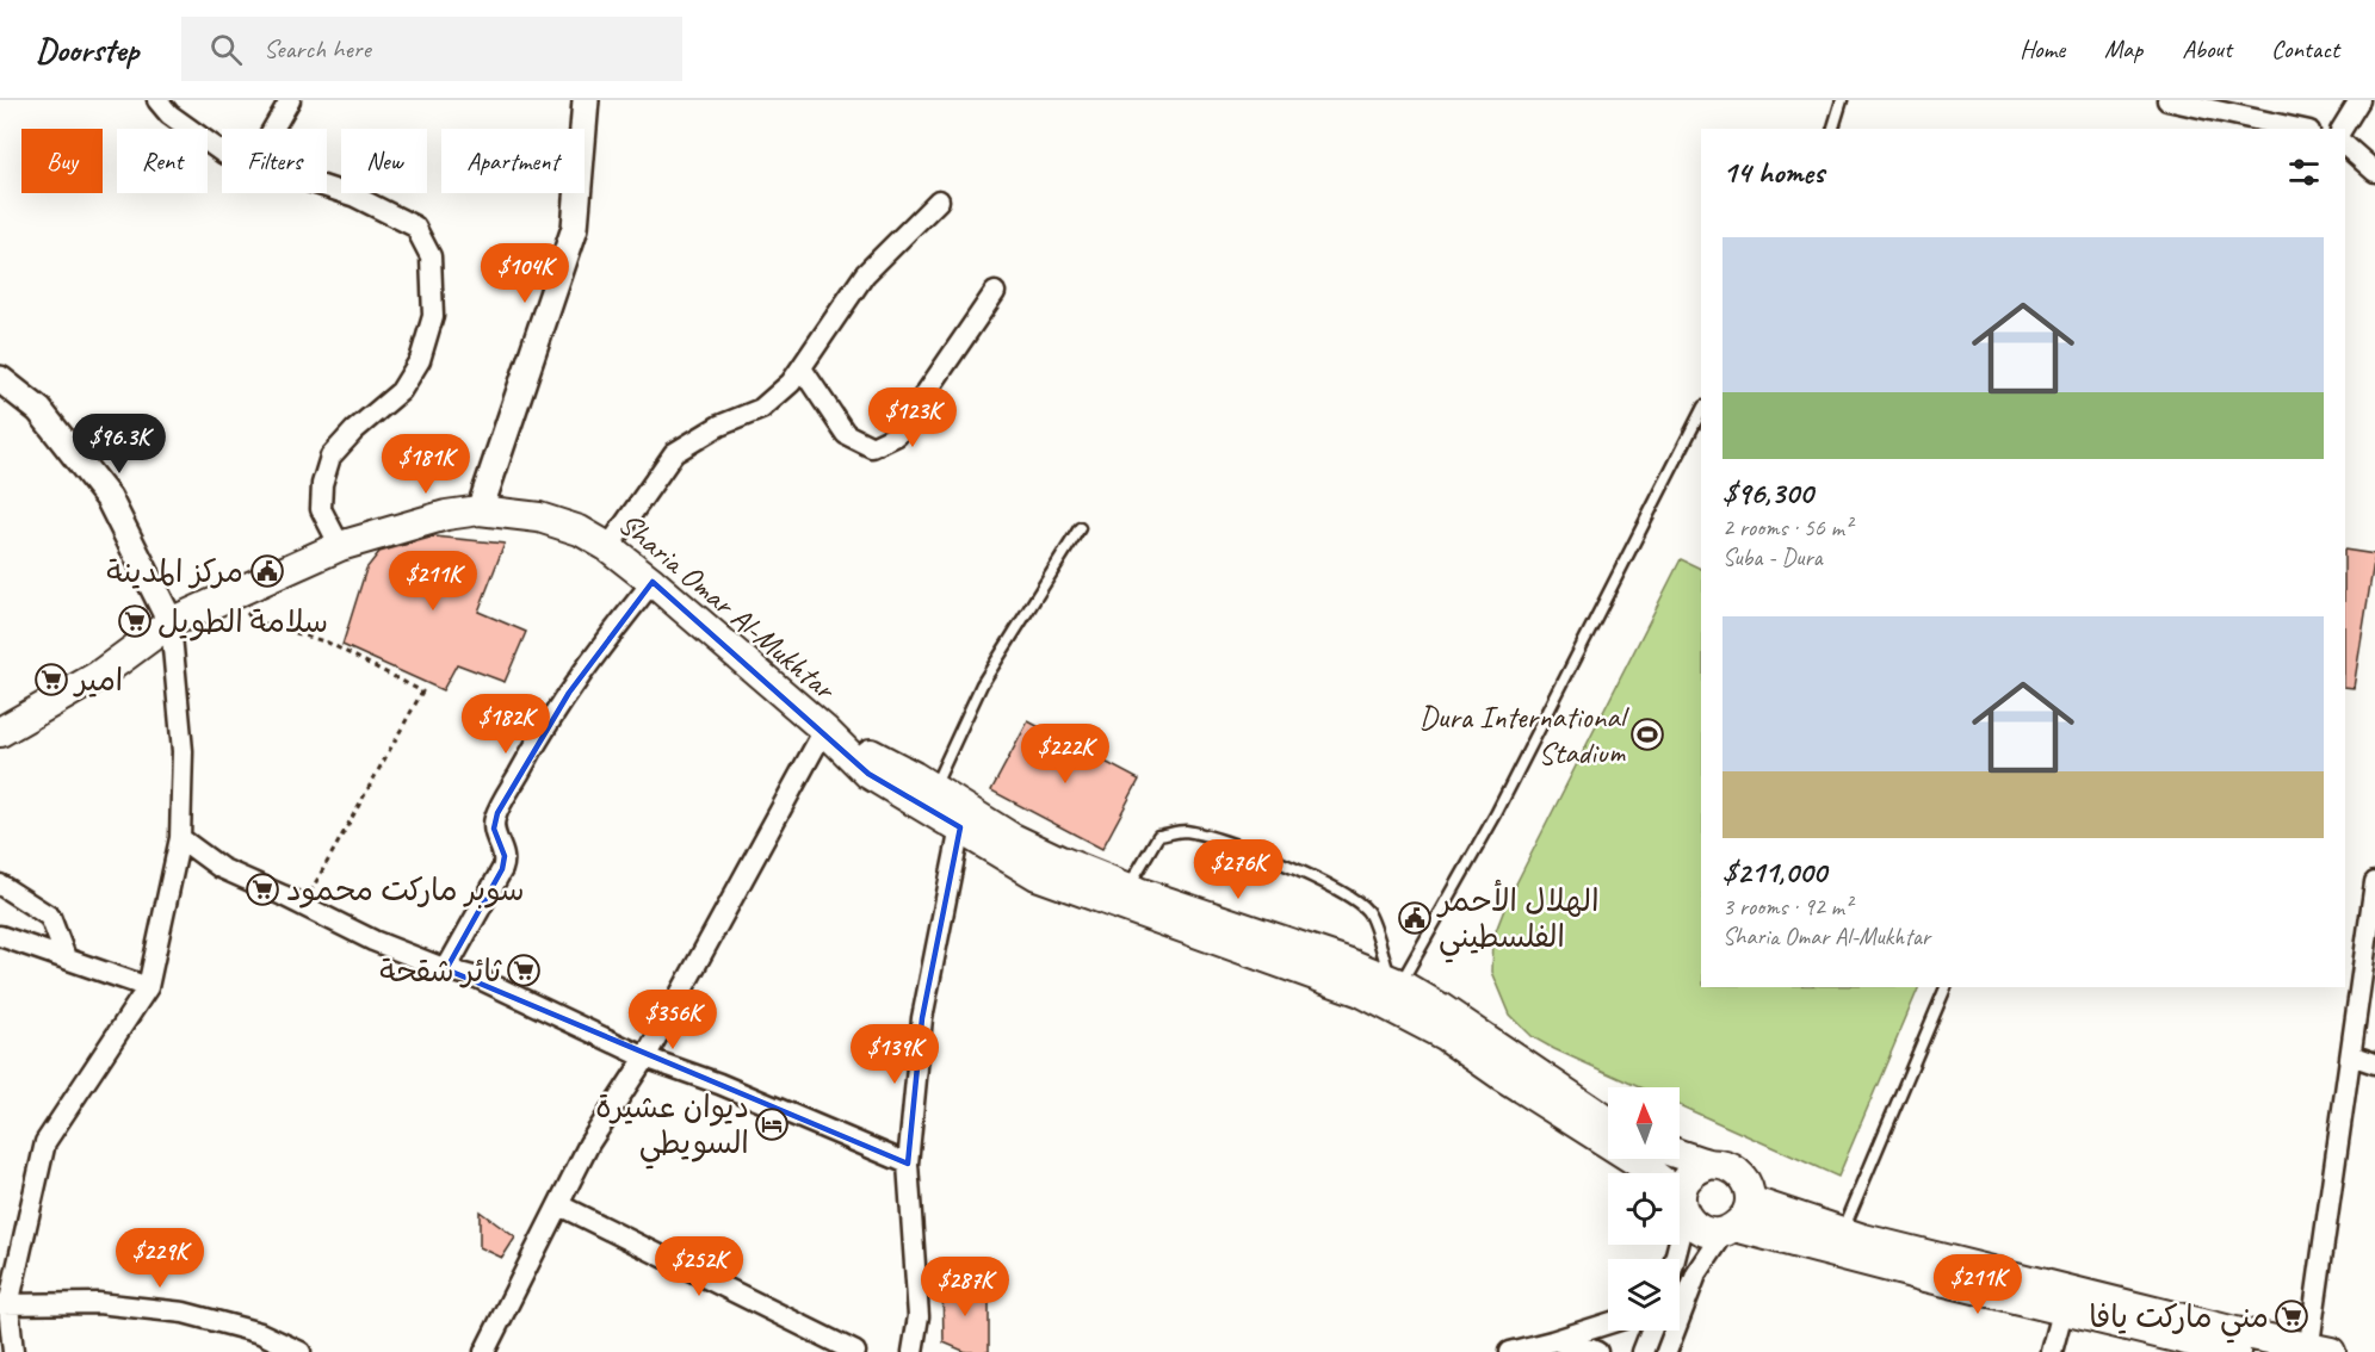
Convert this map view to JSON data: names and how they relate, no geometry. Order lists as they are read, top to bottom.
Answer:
{
  "streets": {
    "main road": ["Sharia Omar Al-Mukhtar"]
  },
  "places": {
    "public building": ["مركز المدينة", "الهلال الأحمر الفلسطيني"],
    "supermarket": [
      "سلامة الطويل",
      "امير",
      "سوبر ماركت محمود",
      "ثائر شقحة",
      "مني ماركت يافا"
    ],
    "sports": ["Dura International Stadium"],
    "hotel": ["ديوان عشيرة السويطي"]
  },
  "north": "top",
  "page": {
    "header": "Doorstep",
    "search": "Search here",
    "nav": [
      "Home",
      "Map",
      "About",
      "Contact"
    ],
    "chip": [
      "Buy",
      "Rent",
      "Filters",
      "New",
      "Apartment"
    ],
    "heading": "14 homes",
    "list": [
      {
        "name": "$96,300",
        "note": "2 rooms · 56 m² · Suba - Dura"
      },
      {
        "name": "$211,000",
        "note": "3 rooms · 92 m² · Sharia Omar Al-Mukhtar"
      }
    ],
    "price": [
      "$104K",
      "$123K",
      "$96.3K",
      "$181K",
      "$211K",
      "$182K",
      "$222K",
      "$276K",
      "$356K",
      "$139K",
      "$229K",
      "$252K",
      "$211K",
      "$287K"
    ]
  }
}
